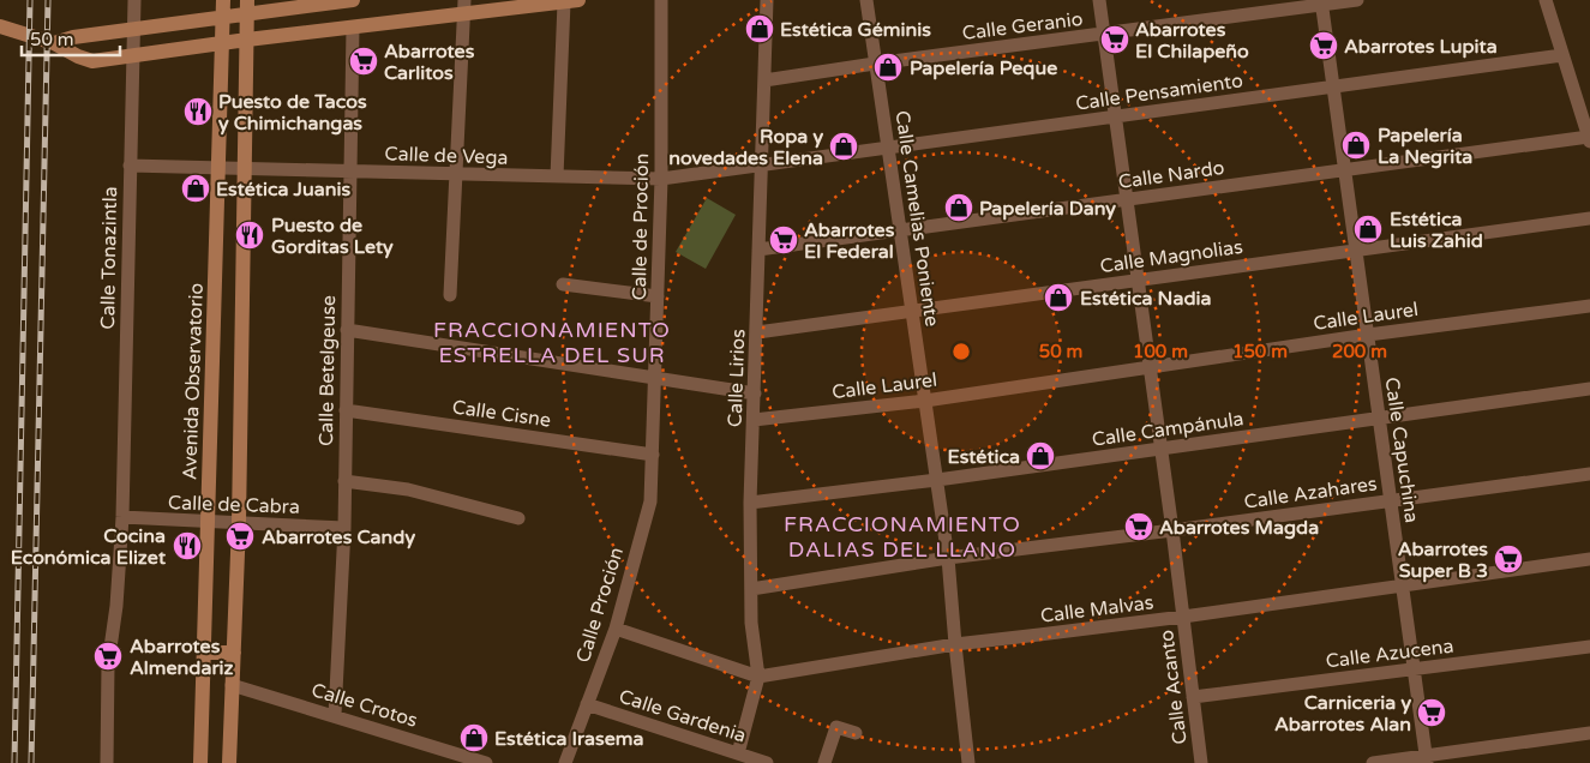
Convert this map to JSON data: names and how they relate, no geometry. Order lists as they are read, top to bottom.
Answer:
{
  "streets": {
    "street": [
      "Calle Geranio",
      "Calle Pensamiento",
      "Calle de Vega",
      "Calle Nardo",
      "Calle Camelias Poniente",
      "Calle de Proción",
      "Calle Magnolias",
      "Calle Tonazintla",
      "Calle Laurel",
      "Calle Betelgeuse",
      "Calle Lirios",
      "Avenida Observatorio",
      "Calle Cisne",
      "Calle Campánula",
      "Calle Capuchina",
      "Calle Azahares",
      "Calle de Cabra",
      "Calle Proción",
      "Calle Malvas",
      "Calle Azucena",
      "Calle Acanto",
      "Calle Crotos",
      "Calle Gardenia"
    ]
  },
  "crossings": [
    ["Calle Geranio", "Calle Camelias Poniente"],
    ["Calle Geranio", "Calle Lirios"],
    ["Calle Geranio", "Calle Capuchina"],
    ["Calle Geranio", "Calle Acanto"],
    ["Calle Pensamiento", "Calle de Vega"],
    ["Calle Pensamiento", "Calle Camelias Poniente"],
    ["Calle Pensamiento", "Calle Lirios"],
    ["Calle Pensamiento", "Calle Capuchina"],
    ["Calle Pensamiento", "Calle Acanto"],
    ["Calle de Vega", "Calle de Proción"],
    ["Calle de Vega", "Calle Tonazintla"],
    ["Calle de Vega", "Calle Betelgeuse"],
    ["Calle de Vega", "Calle Lirios"],
    ["Calle de Vega", "Avenida Observatorio"],
    ["Calle Nardo", "Calle Camelias Poniente"],
    ["Calle Nardo", "Calle Lirios"],
    ["Calle Nardo", "Calle Capuchina"],
    ["Calle Nardo", "Calle Acanto"],
    ["Calle Camelias Poniente", "Calle Magnolias"],
    ["Calle Camelias Poniente", "Calle Laurel"],
    ["Calle Camelias Poniente", "Calle Campánula"],
    ["Calle Camelias Poniente", "Calle Azahares"],
    ["Calle Camelias Poniente", "Calle Malvas"],
    ["Calle de Proción", "Calle Cisne"],
    ["Calle de Proción", "Calle Proción"],
    ["Calle Magnolias", "Calle Lirios"],
    ["Calle Magnolias", "Calle Capuchina"],
    ["Calle Magnolias", "Calle Acanto"],
    ["Calle Tonazintla", "Calle de Cabra"],
    ["Calle Laurel", "Calle Lirios"],
    ["Calle Laurel", "Calle Capuchina"],
    ["Calle Laurel", "Calle Acanto"],
    ["Calle Betelgeuse", "Calle Cisne"],
    ["Calle Betelgeuse", "Calle de Cabra"],
    ["Calle Betelgeuse", "Calle Crotos"],
    ["Calle Lirios", "Calle Campánula"],
    ["Calle Lirios", "Calle Azahares"],
    ["Calle Lirios", "Calle Malvas"],
    ["Calle Lirios", "Calle Gardenia"],
    ["Avenida Observatorio", "Calle de Cabra"],
    ["Calle Cisne", "Calle Proción"],
    ["Calle Campánula", "Calle Capuchina"],
    ["Calle Campánula", "Calle Acanto"],
    ["Calle Capuchina", "Calle Azahares"],
    ["Calle Capuchina", "Calle Malvas"],
    ["Calle Capuchina", "Calle Azucena"],
    ["Calle Azahares", "Calle Acanto"],
    ["Calle Proción", "Calle Malvas"],
    ["Calle Proción", "Calle Gardenia"],
    ["Calle Malvas", "Calle Acanto"],
    ["Calle Azucena", "Calle Acanto"]
  ],
  "districts": ["FRACCIONAMIENTO ESTRELLA DEL SUR", "FRACCIONAMIENTO DALIAS DEL LLANO"],
  "places": {
    "shop": [
      "Estética Géminis",
      "Papelería Peque",
      "Papelería La Negrita",
      "Ropa y novedades Elena",
      "Estética Juanis",
      "Papelería Dany",
      "Estética Luis Zahid",
      "Estética Nadia",
      "Estética",
      "Estética Irasema"
    ],
    "supermarket": [
      "Abarrotes El Chilapeño",
      "Abarrotes Lupita",
      "Abarrotes Carlitos",
      "Abarrotes El Federal",
      "Abarrotes Magda",
      "Abarrotes Candy",
      "Abarrotes Super B 3",
      "Abarrotes Almendariz",
      "Carniceria y Abarrotes Alan"
    ],
    "restaurant": ["Puesto de Tacos y Chimichangas", "Puesto de Gorditas Lety", "Cocina Económica Elizet"]
  },
  "scale_bar": "50 m",
  "rings": [
    "50 m",
    "100 m",
    "150 m",
    "200 m"
  ]
}
